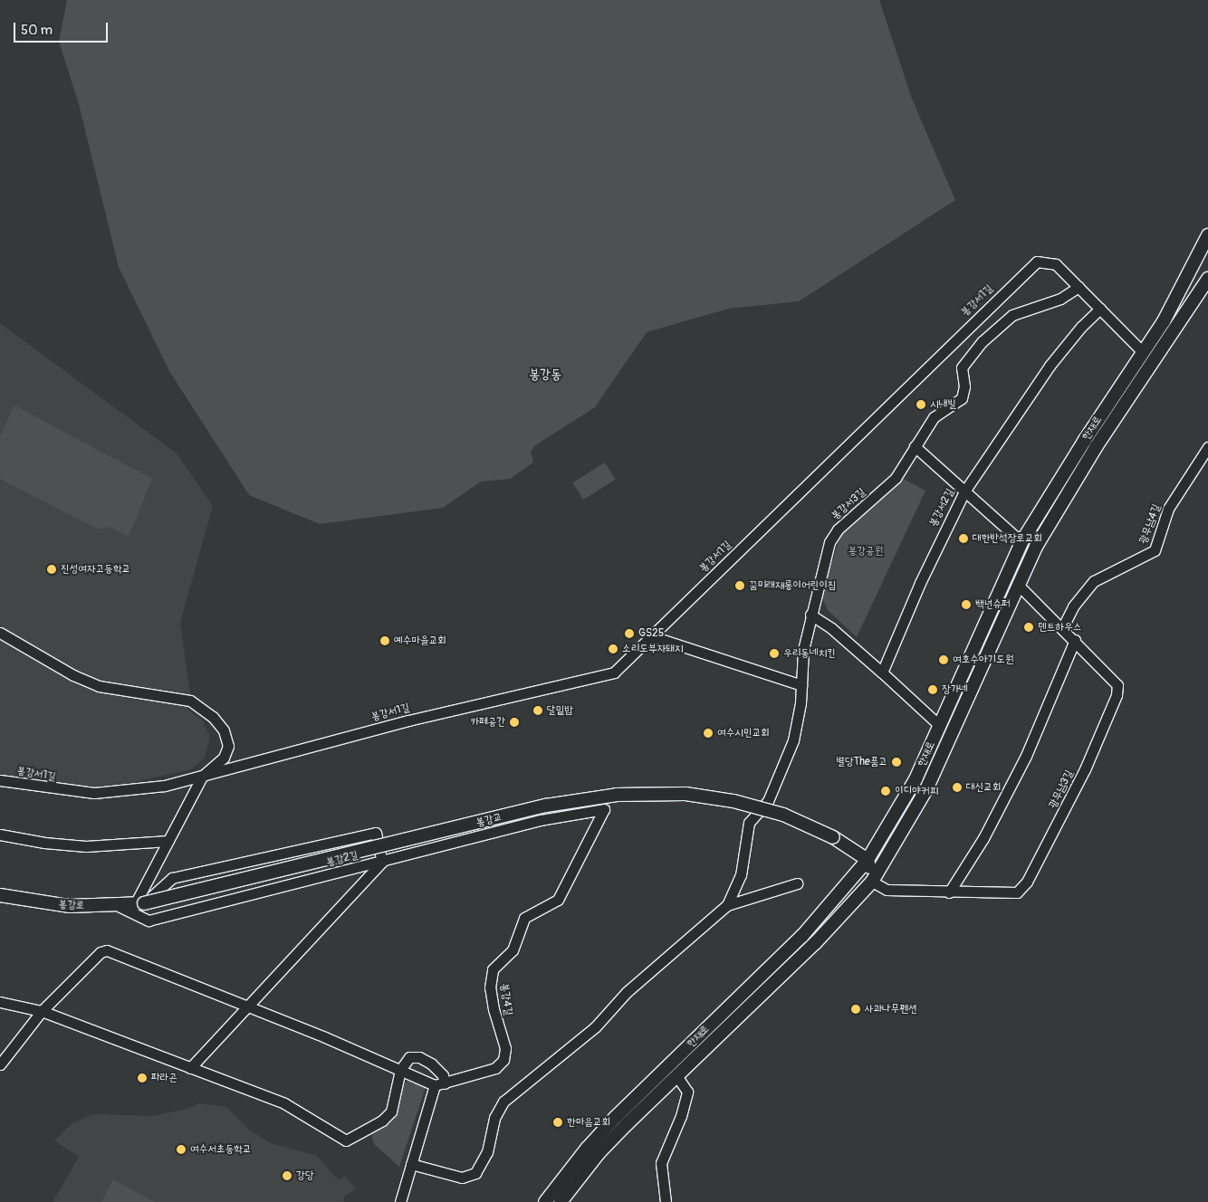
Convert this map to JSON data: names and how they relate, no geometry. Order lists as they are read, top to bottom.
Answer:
{
  "streets": {
    "street": [
      "봉강서1길",
      "한재로",
      "봉강서3길",
      "봉강서2길",
      "광무남4길",
      "광무남3길",
      "봉강교",
      "봉강2길",
      "봉강로",
      "봉강4길"
    ]
  },
  "crossings": [
    ["봉강서1길", "한재로"],
    ["봉강서1길", "봉강서3길"],
    ["봉강서1길", "봉강서2길"],
    ["한재로", "광무남3길"],
    ["한재로", "봉강교"],
    ["광무남4길", "광무남3길"],
    ["봉강교", "봉강로"],
    ["봉강2길", "봉강로"],
    ["봉강2길", "봉강4길"]
  ],
  "districts": ["봉강동"],
  "parks": ["봉강공원"],
  "places": [
    "시내빌",
    "대한반석장로교회",
    "진성여자고등학교",
    "꿈미래재롱이어린이집",
    "백년슈퍼",
    "덴트하우스",
    "GS25",
    "예수마을교회",
    "소리도부자돼지",
    "우리동네치킨",
    "여호수아기도원",
    "장가네",
    "달밑밥",
    "카페공간",
    "여수시민교회",
    "별당The품고",
    "대신교회",
    "이디야커피",
    "사과나무펜션",
    "파라곤",
    "한마음교회",
    "여수서초등학교",
    "강당"
  ],
  "scale_bar": "50 m"
}
